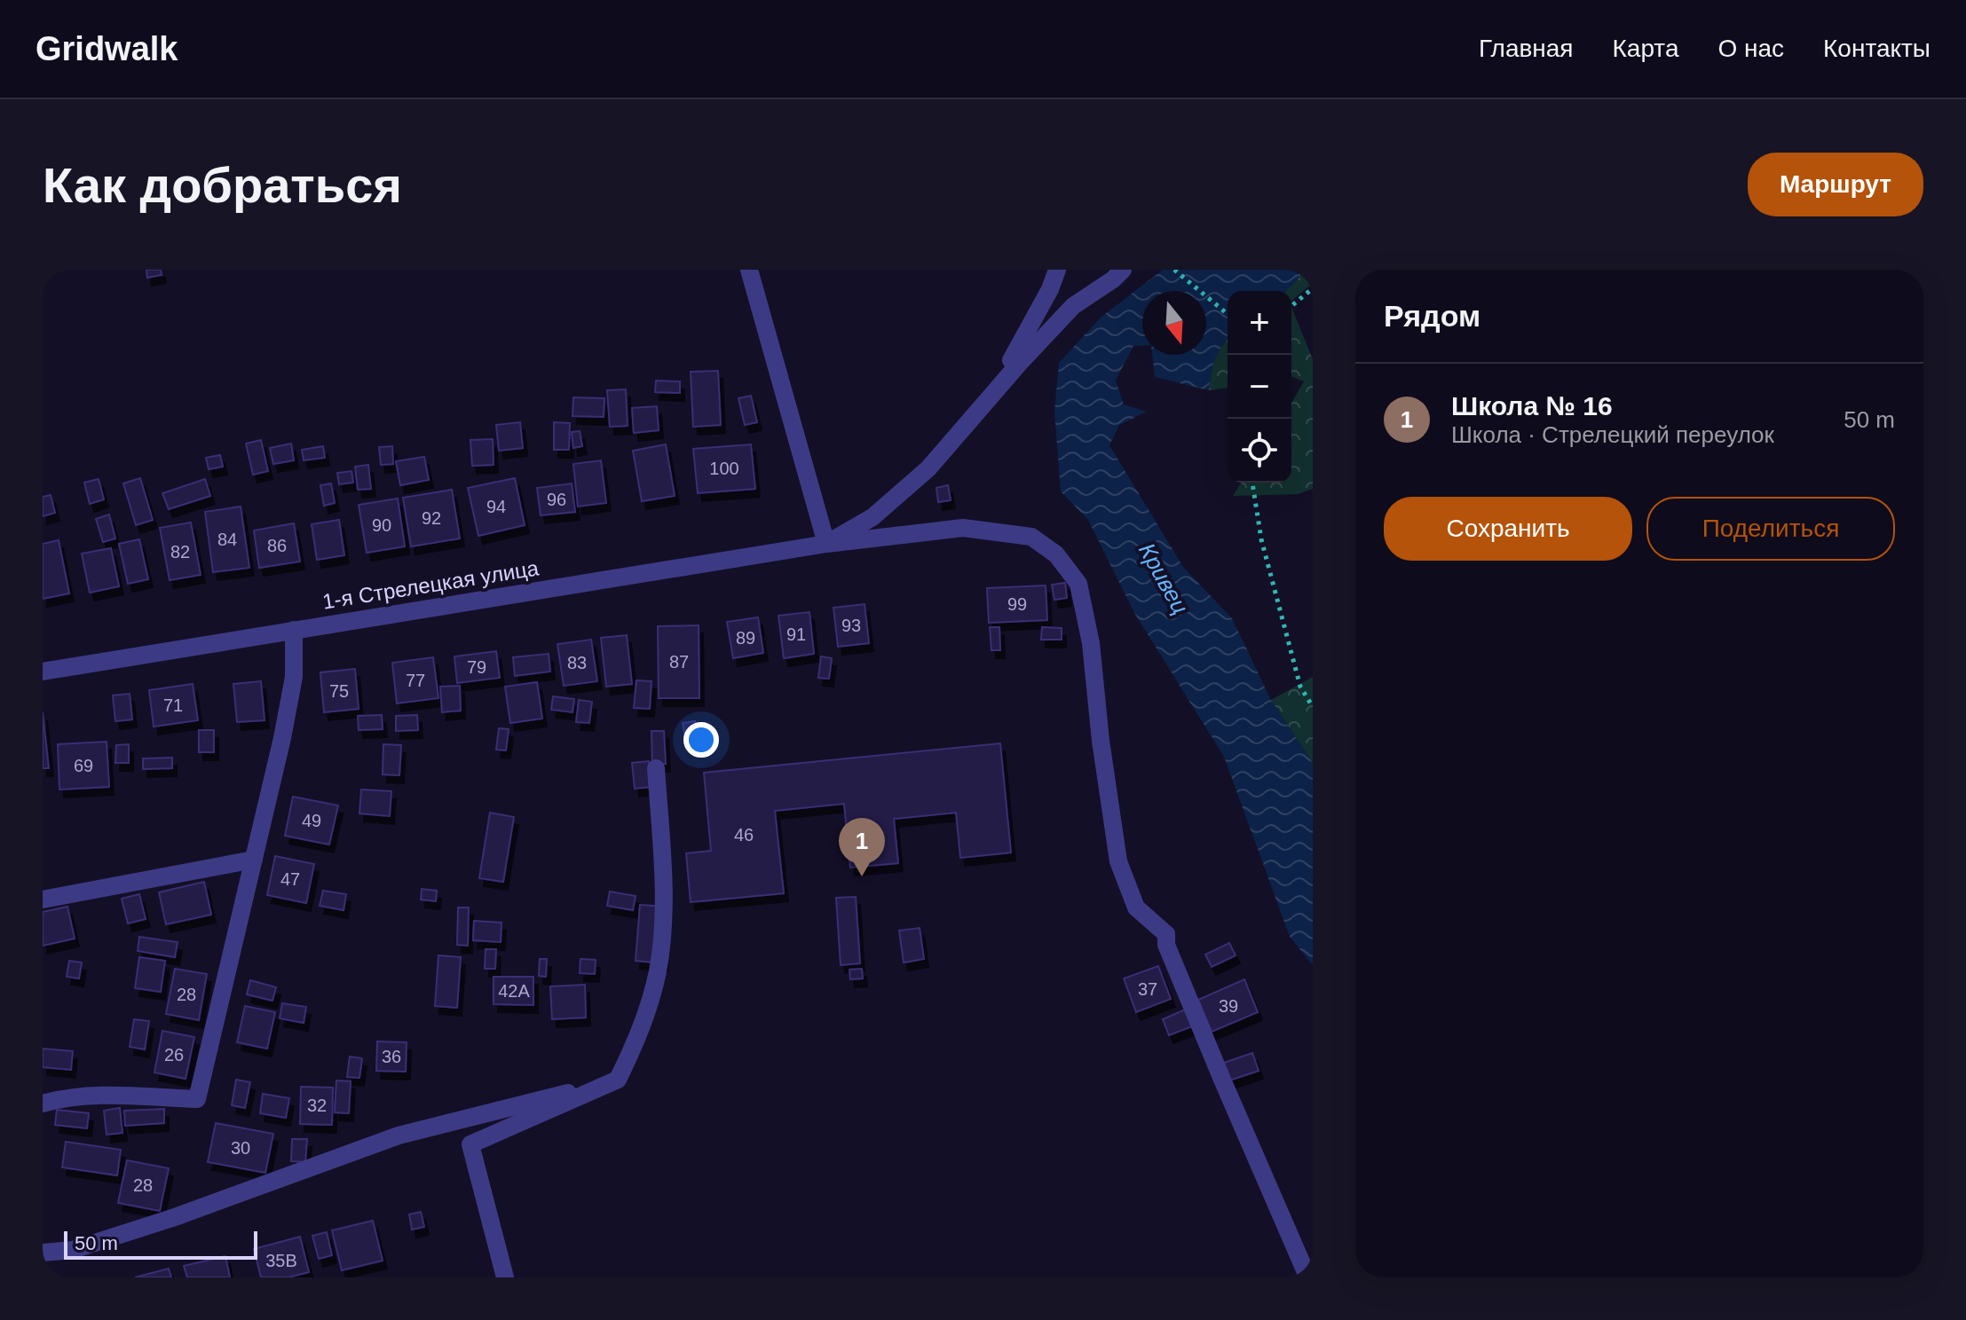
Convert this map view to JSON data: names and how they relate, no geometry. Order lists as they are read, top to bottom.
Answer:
{
  "streets": {
    "street": ["1-я Стрелецкая улица"]
  },
  "water": ["Кривец"],
  "house_numbers": [
    "100",
    "96",
    "94",
    "92",
    "90",
    "84",
    "86",
    "82",
    "99",
    "93",
    "91",
    "89",
    "87",
    "83",
    "79",
    "77",
    "75",
    "71",
    "69",
    "49",
    "46",
    "47",
    "37",
    "42А",
    "28",
    "39",
    "26",
    "36",
    "32",
    "30",
    "28",
    "35В"
  ],
  "scale_bar": "50 m",
  "north": "bottom",
  "page": {
    "header": "Gridwalk",
    "nav": [
      "Главная",
      "Карта",
      "О нас",
      "Контакты"
    ],
    "buttons": [
      "Маршрут",
      ["Сохранить", "Поделиться"]
    ],
    "title": "Как добраться",
    "heading": "Рядом",
    "map_buttons": ["+", "−"],
    "list": [
      {
        "mark": "1",
        "name": "Школа № 16",
        "note": "Школа · Стрелецкий переулок",
        "value": "50 m"
      }
    ],
    "pins": "1",
    "scale": "50 m"
  }
}
